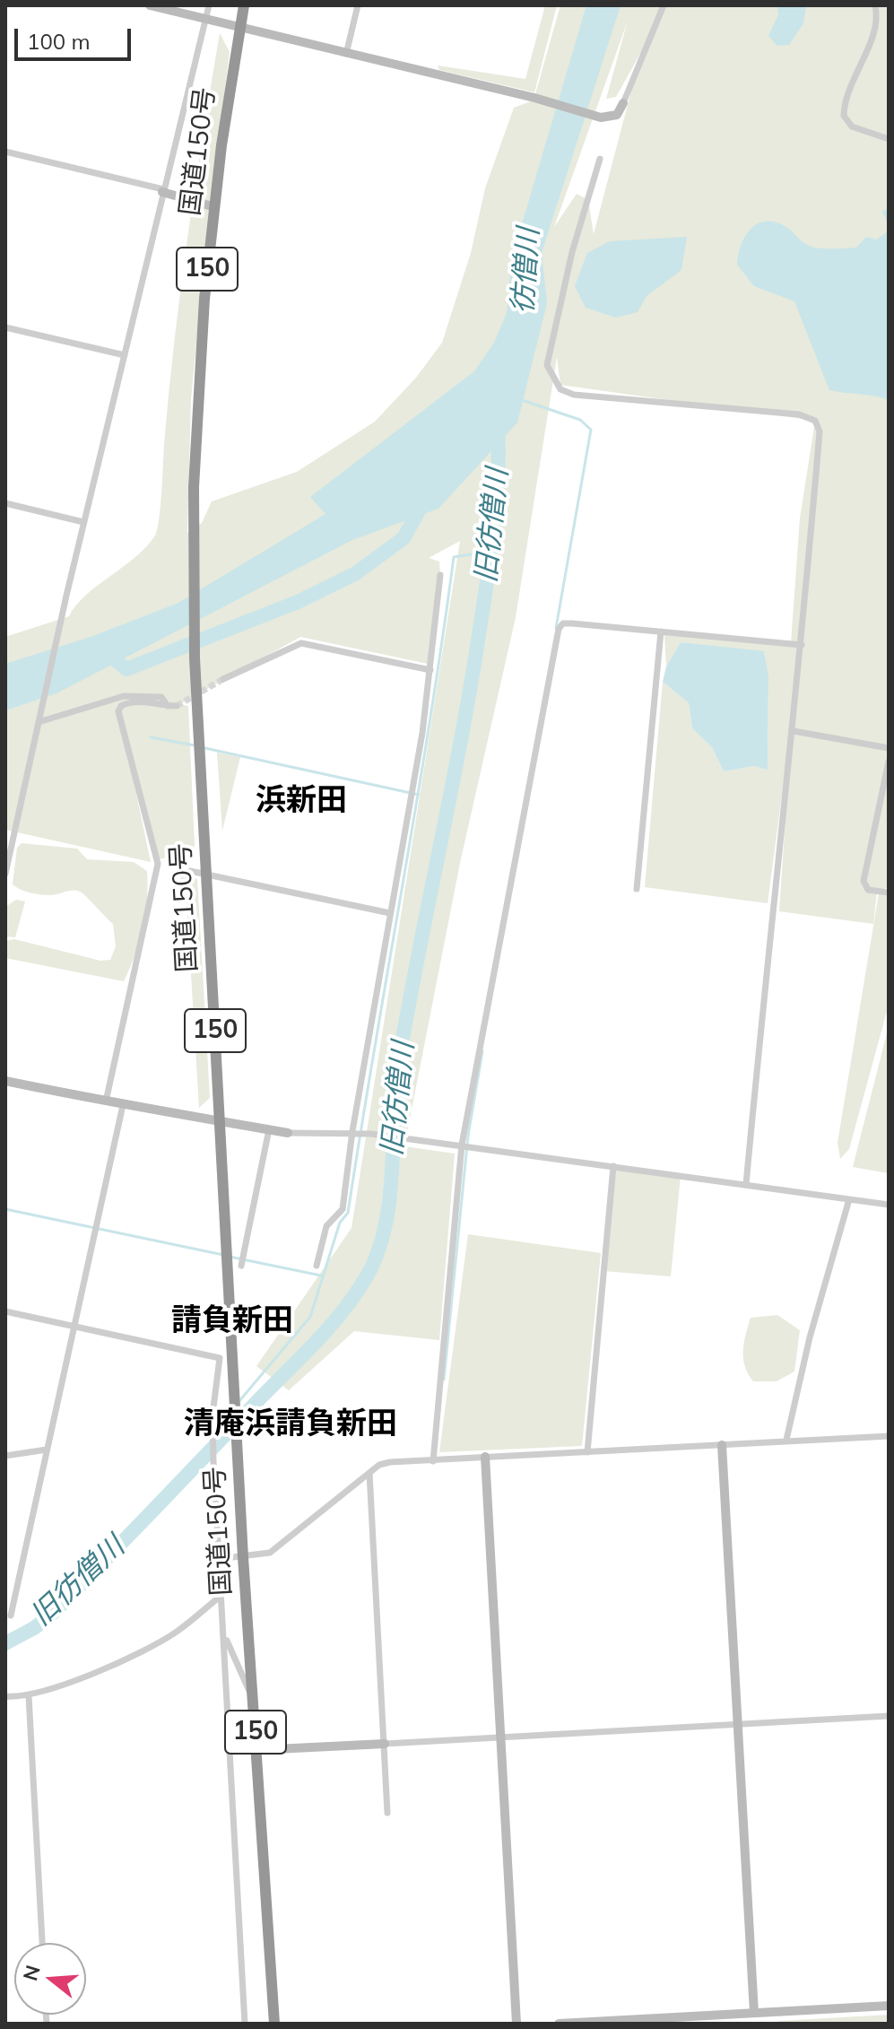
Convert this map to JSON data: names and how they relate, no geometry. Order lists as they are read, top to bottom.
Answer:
{
  "streets": {
    "highway": ["国道150号", "150"]
  },
  "districts": ["浜新田", "請負新田", "清庵浜請負新田"],
  "water": ["彷僧川", "旧彷僧川"],
  "scale_bar": "100 m",
  "north": "left"
}
